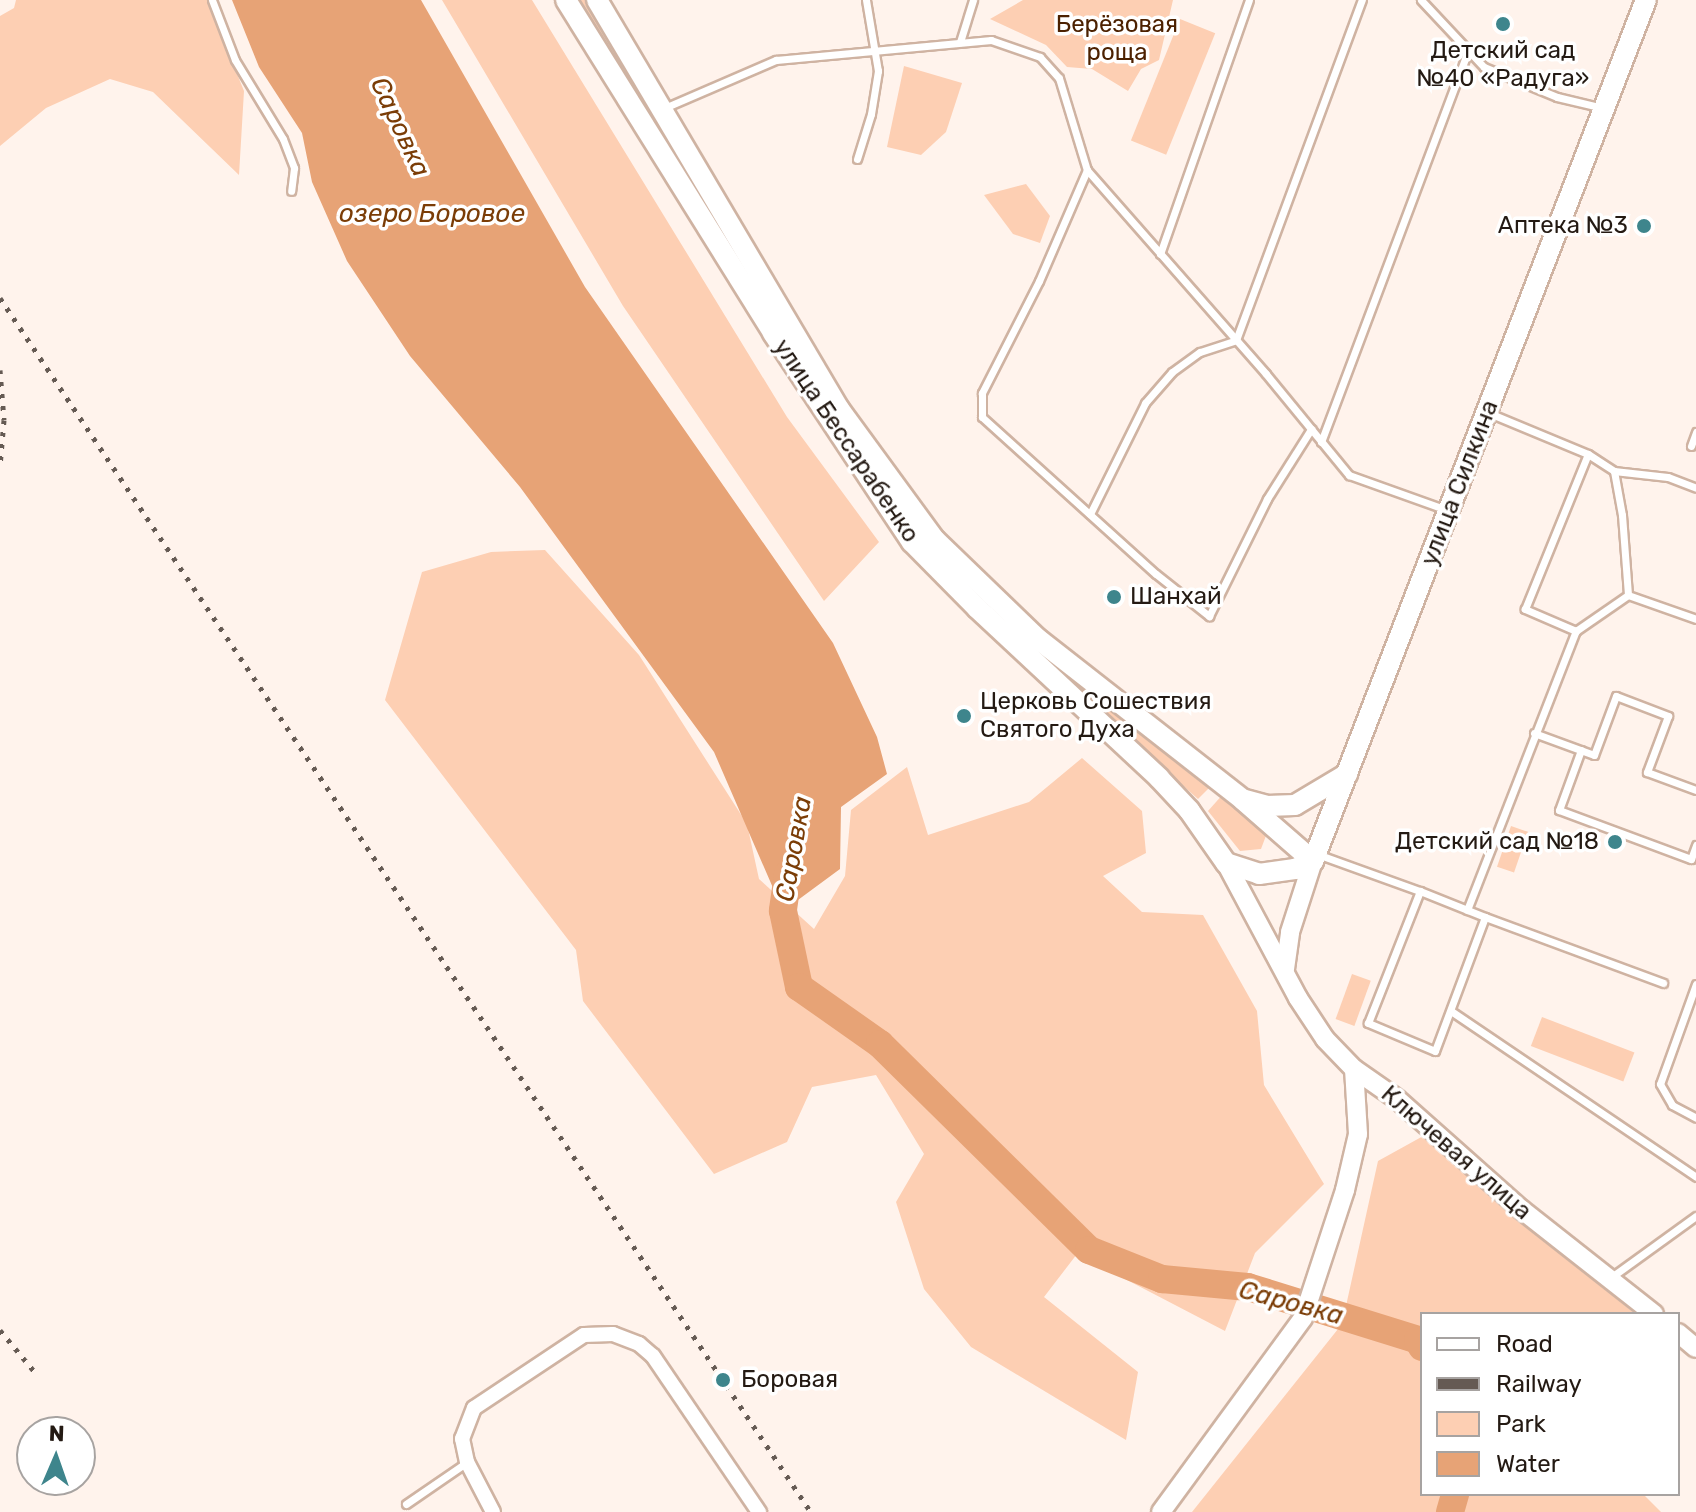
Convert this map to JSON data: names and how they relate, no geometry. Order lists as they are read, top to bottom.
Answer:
{
  "streets": {
    "main road": ["улица Бессарабенко", "улица Силкина"],
    "street": ["Ключевая улица"]
  },
  "crossings": [
    ["улица Бессарабенко", "улица Силкина"],
    ["улица Бессарабенко", "Ключевая улица"],
    ["улица Силкина", "Ключевая улица"]
  ],
  "water": ["Саровка", "озеро Боровое"],
  "parks": ["Берёзовая роща"],
  "places": [
    "Детский сад №40 «Радуга»",
    "Аптека №3",
    "Шанхай",
    "Церковь Сошествия Святого Духа",
    "Детский сад №18",
    "Боровая"
  ],
  "legend": [
    "Road",
    "Railway",
    "Park",
    "Water"
  ],
  "north": "top"
}
